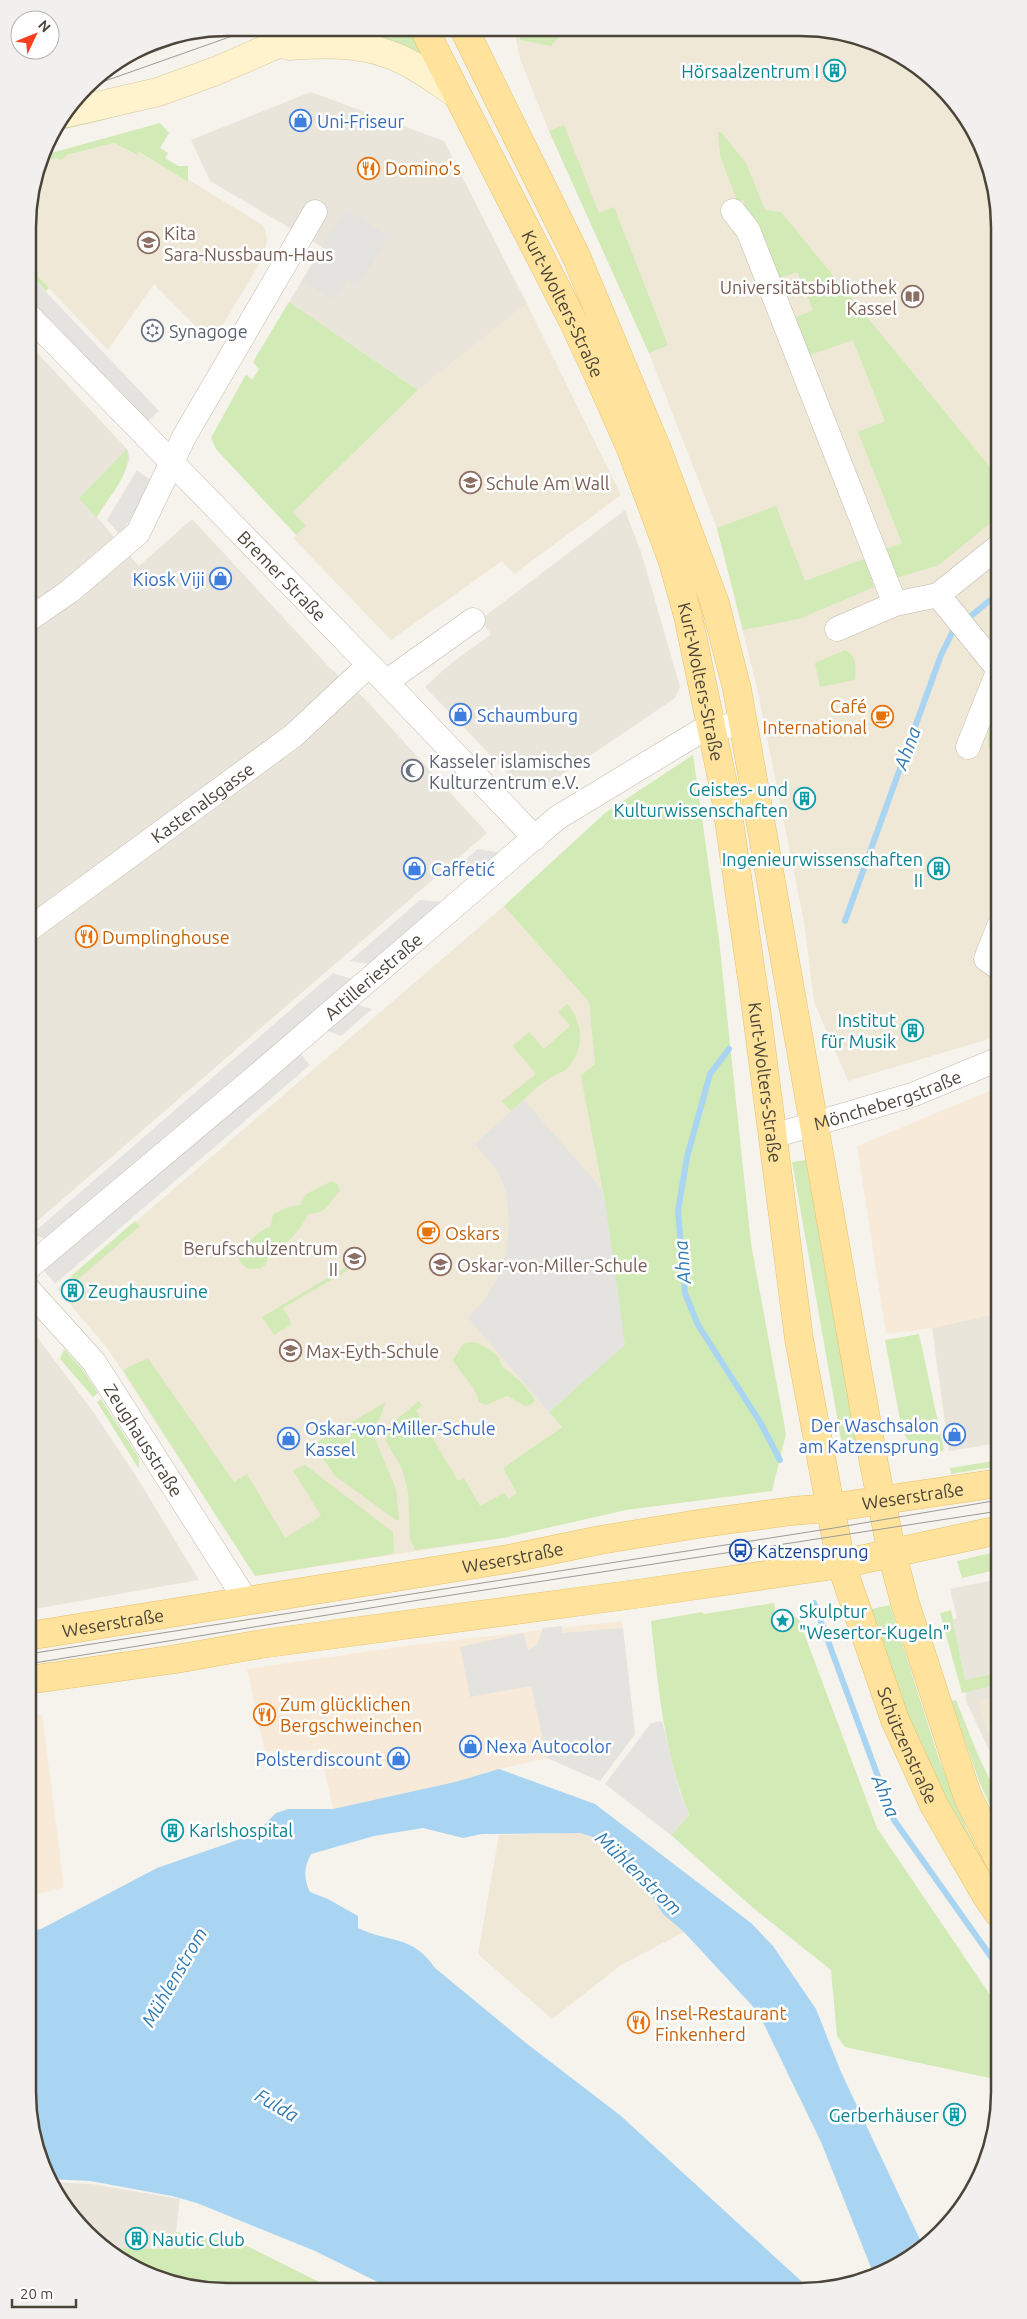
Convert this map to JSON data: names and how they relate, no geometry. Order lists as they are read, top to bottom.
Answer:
{
  "streets": {
    "main road": ["Kurt-Wolters-Straße", "Weserstraße", "Schützenstraße"],
    "street": [
      "Bremer Straße",
      "Kastenalsgasse",
      "Artilleriestraße",
      "Mönchebergstraße",
      "Zeughausstraße"
    ]
  },
  "crossings": [
    ["Kurt-Wolters-Straße", "Artilleriestraße"],
    ["Kurt-Wolters-Straße", "Mönchebergstraße"],
    ["Kurt-Wolters-Straße", "Weserstraße"],
    ["Kurt-Wolters-Straße", "Schützenstraße"],
    ["Bremer Straße", "Kastenalsgasse"],
    ["Bremer Straße", "Artilleriestraße"],
    ["Zeughausstraße", "Weserstraße"]
  ],
  "water": ["Ahna", "Mühlenstrom", "Fulda"],
  "places": {
    "building": [
      "Hörsaalzentrum I",
      "Geistes- und Kulturwissenschaften",
      "Ingenieurwissenschaften II",
      "Institut für Musik",
      "Zeughausruine",
      "Karlshospital",
      "Gerberhäuser",
      "Nautic Club"
    ],
    "shop": [
      "Uni-Friseur",
      "Kiosk Viji",
      "Schaumburg",
      "Caffetić",
      "Der Waschsalon am Katzensprung",
      "Oskar-von-Miller-Schule Kassel",
      "Nexa Autocolor",
      "Polsterdiscount"
    ],
    "restaurant": [
      "Domino's",
      "Dumplinghouse",
      "Zum glücklichen Bergschweinchen",
      "Insel-Restaurant Finkenherd"
    ],
    "school or university": [
      "Kita Sara-Nussbaum-Haus",
      "Schule Am Wall",
      "Berufschulzentrum II",
      "Oskar-von-Miller-Schule",
      "Max-Eyth-Schule"
    ],
    "library": ["Universitätsbibliothek Kassel"],
    "synagogue": ["Synagoge"],
    "cafe": ["Café International", "Oskars"],
    "mosque": ["Kasseler islamisches Kulturzentrum e.V."],
    "bus stop": ["Katzensprung"],
    "place": ["Skulptur \"Wesertor-Kugeln\""]
  },
  "scale_bar": "20 m",
  "north": "top right"
}
